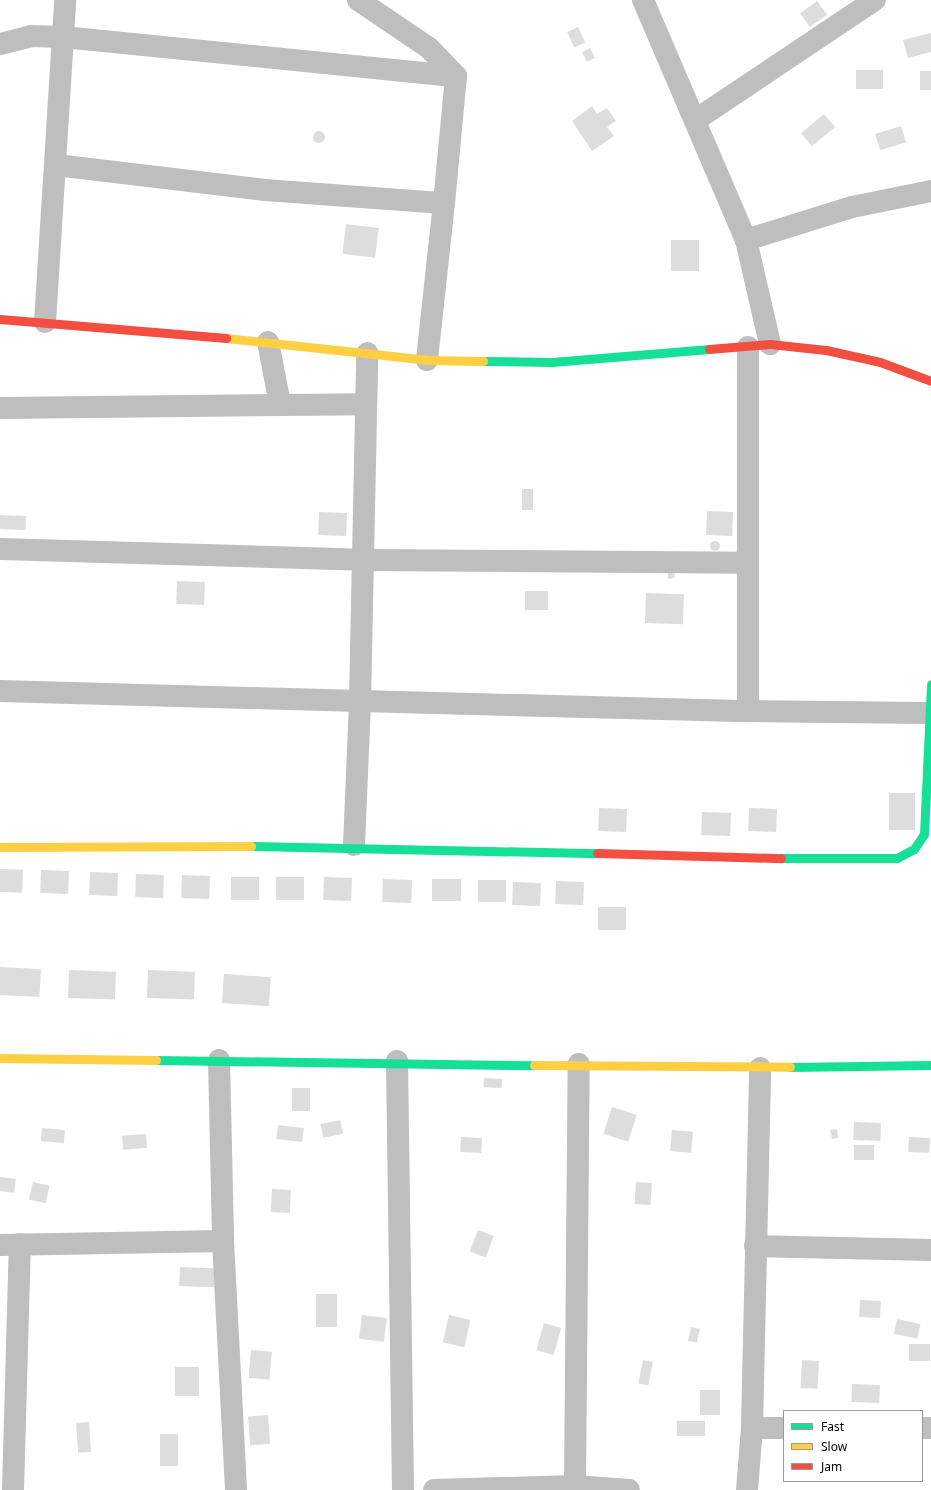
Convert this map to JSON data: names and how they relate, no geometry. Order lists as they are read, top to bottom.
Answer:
{
  "legend": ["Fast", "Slow", "Jam"]
}
